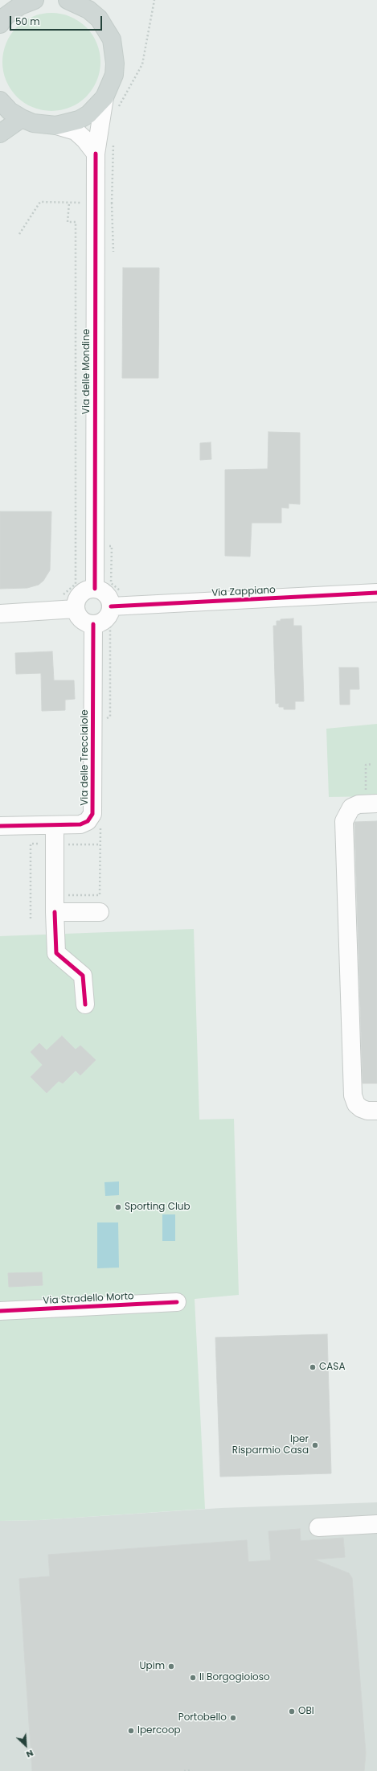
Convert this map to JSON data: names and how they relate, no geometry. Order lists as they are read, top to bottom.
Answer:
{
  "streets": {
    "street": [
      "Via delle Mondine",
      "Via Zappiano",
      "Via delle Trecciaiole",
      "Via Stradello Morto"
    ]
  },
  "crossings": [
    ["Via delle Mondine", "Via Zappiano"],
    ["Via delle Mondine", "Via delle Trecciaiole"],
    ["Via Zappiano", "Via delle Trecciaiole"]
  ],
  "places": [
    "Sporting Club",
    "CASA",
    "Iper Risparmio Casa",
    "Upim",
    "Il Borgogioioso",
    "OBI",
    "Portobello",
    "Ipercoop"
  ],
  "scale_bar": "50 m",
  "north": "bottom right"
}
